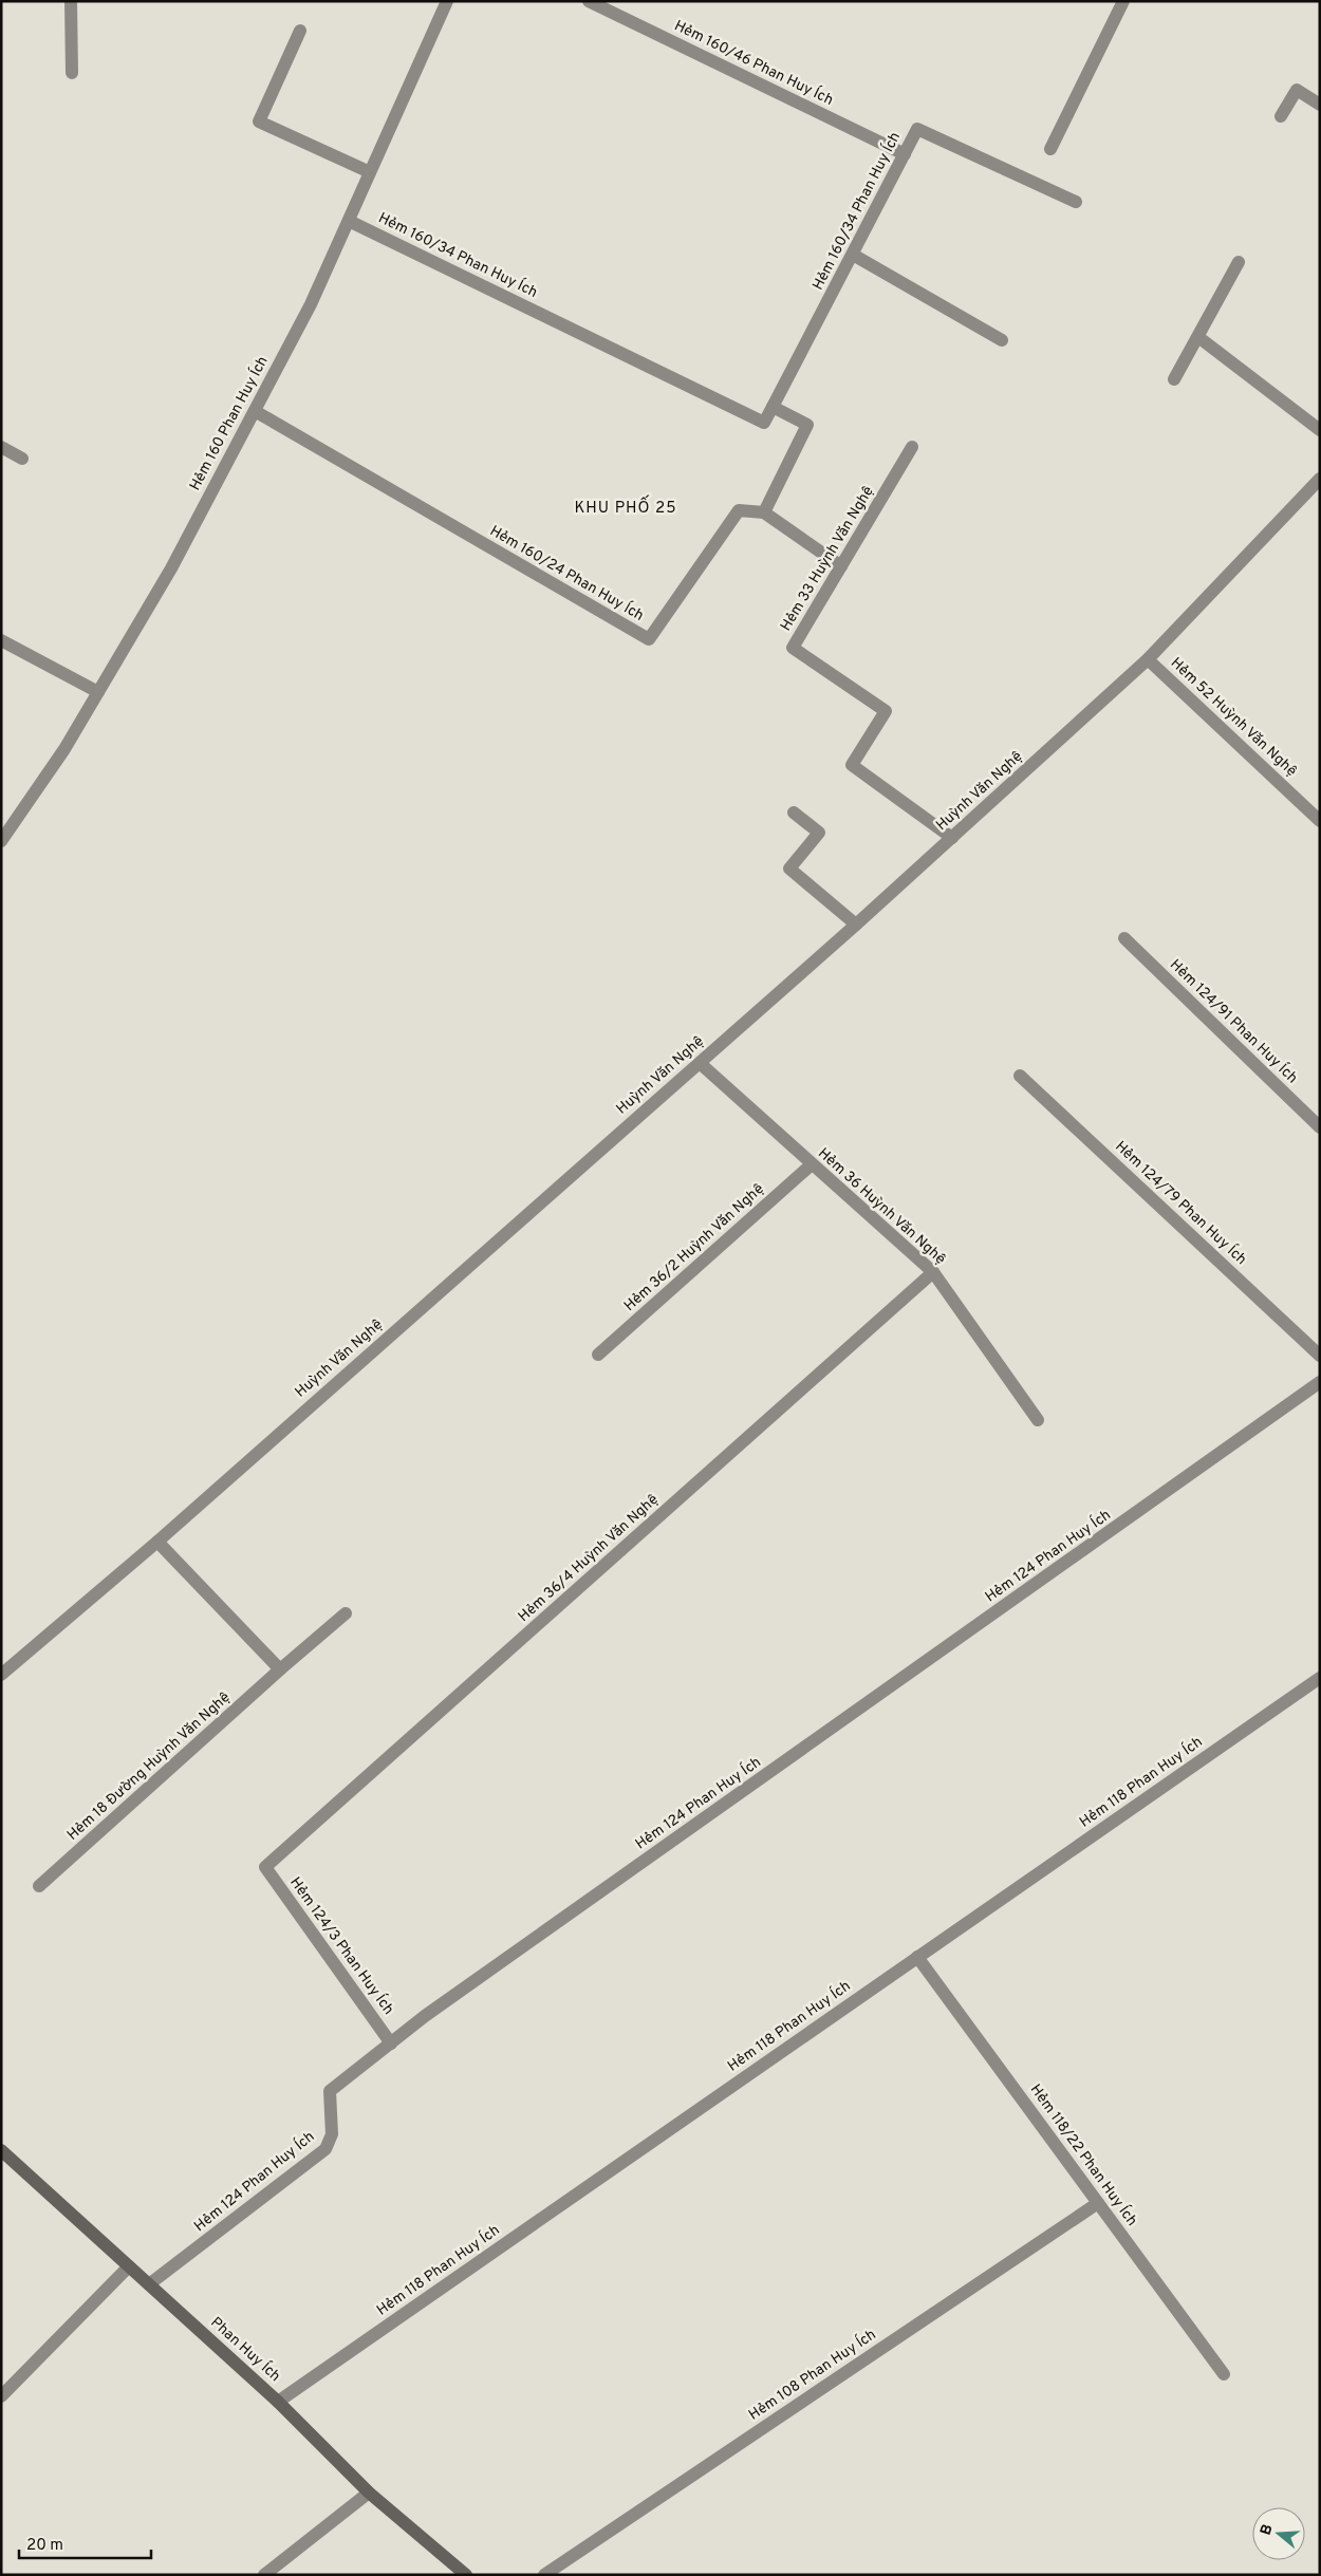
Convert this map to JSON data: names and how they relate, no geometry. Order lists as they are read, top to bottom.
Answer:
{
  "streets": {
    "main road": ["Phan Huy Ích"],
    "street": [
      "Hẻm 160/46 Phan Huy Ích",
      "Hẻm 160/34 Phan Huy Ích",
      "Hẻm 160 Phan Huy Ích",
      "Hẻm 33 Huỳnh Văn Nghệ",
      "Hẻm 160/24 Phan Huy Ích",
      "Hẻm 52 Huỳnh Văn Nghệ",
      "Huỳnh Văn Nghệ",
      "Hẻm 124/91 Phan Huy Ích",
      "Hẻm 124/79 Phan Huy Ích",
      "Hẻm 36 Huỳnh Văn Nghệ",
      "Hẻm 36/2 Huỳnh Văn Nghệ",
      "Hẻm 124 Phan Huy Ích",
      "Hẻm 36/4 Huỳnh Văn Nghệ",
      "Hẻm 18 Đường Huỳnh Văn Nghệ",
      "Hẻm 118 Phan Huy Ích",
      "Hẻm 124/3 Phan Huy Ích",
      "Hẻm 118/22 Phan Huy Ích",
      "Hẻm 108 Phan Huy Ích"
    ]
  },
  "crossings": [
    ["Hẻm 160/46 Phan Huy Ích", "Hẻm 160/34 Phan Huy Ích"],
    ["Hẻm 160/34 Phan Huy Ích", "Hẻm 160 Phan Huy Ích"],
    ["Hẻm 160 Phan Huy Ích", "Hẻm 160/24 Phan Huy Ích"],
    ["Hẻm 33 Huỳnh Văn Nghệ", "Huỳnh Văn Nghệ"],
    ["Hẻm 52 Huỳnh Văn Nghệ", "Huỳnh Văn Nghệ"],
    ["Huỳnh Văn Nghệ", "Hẻm 36 Huỳnh Văn Nghệ"],
    ["Hẻm 36 Huỳnh Văn Nghệ", "Hẻm 36/2 Huỳnh Văn Nghệ"],
    ["Hẻm 36 Huỳnh Văn Nghệ", "Hẻm 36/4 Huỳnh Văn Nghệ"],
    ["Hẻm 124 Phan Huy Ích", "Hẻm 124/3 Phan Huy Ích"],
    ["Hẻm 124 Phan Huy Ích", "Phan Huy Ích"],
    ["Hẻm 36/4 Huỳnh Văn Nghệ", "Hẻm 124/3 Phan Huy Ích"],
    ["Hẻm 118 Phan Huy Ích", "Hẻm 118/22 Phan Huy Ích"],
    ["Hẻm 118 Phan Huy Ích", "Phan Huy Ích"],
    ["Hẻm 118/22 Phan Huy Ích", "Hẻm 108 Phan Huy Ích"]
  ],
  "districts": ["KHU PHỐ 25"],
  "scale_bar": "20 m",
  "north": "left"
}
